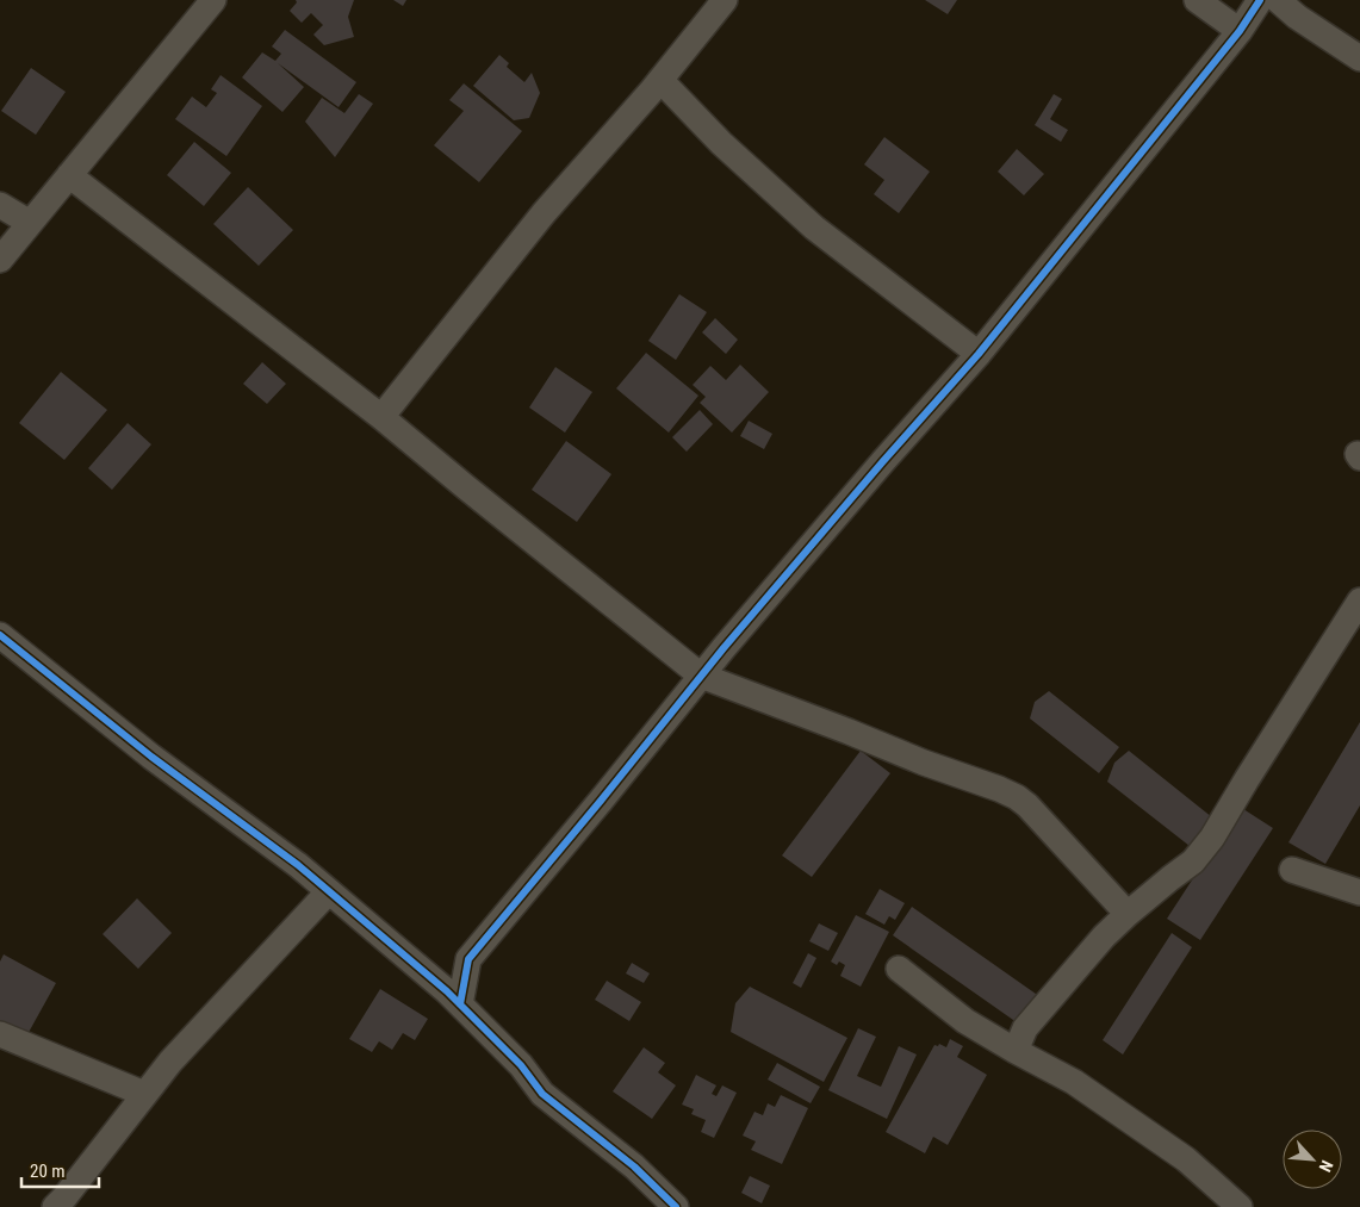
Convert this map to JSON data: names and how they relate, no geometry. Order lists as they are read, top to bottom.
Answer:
{
  "scale_bar": "20 m",
  "north": "bottom right"
}
